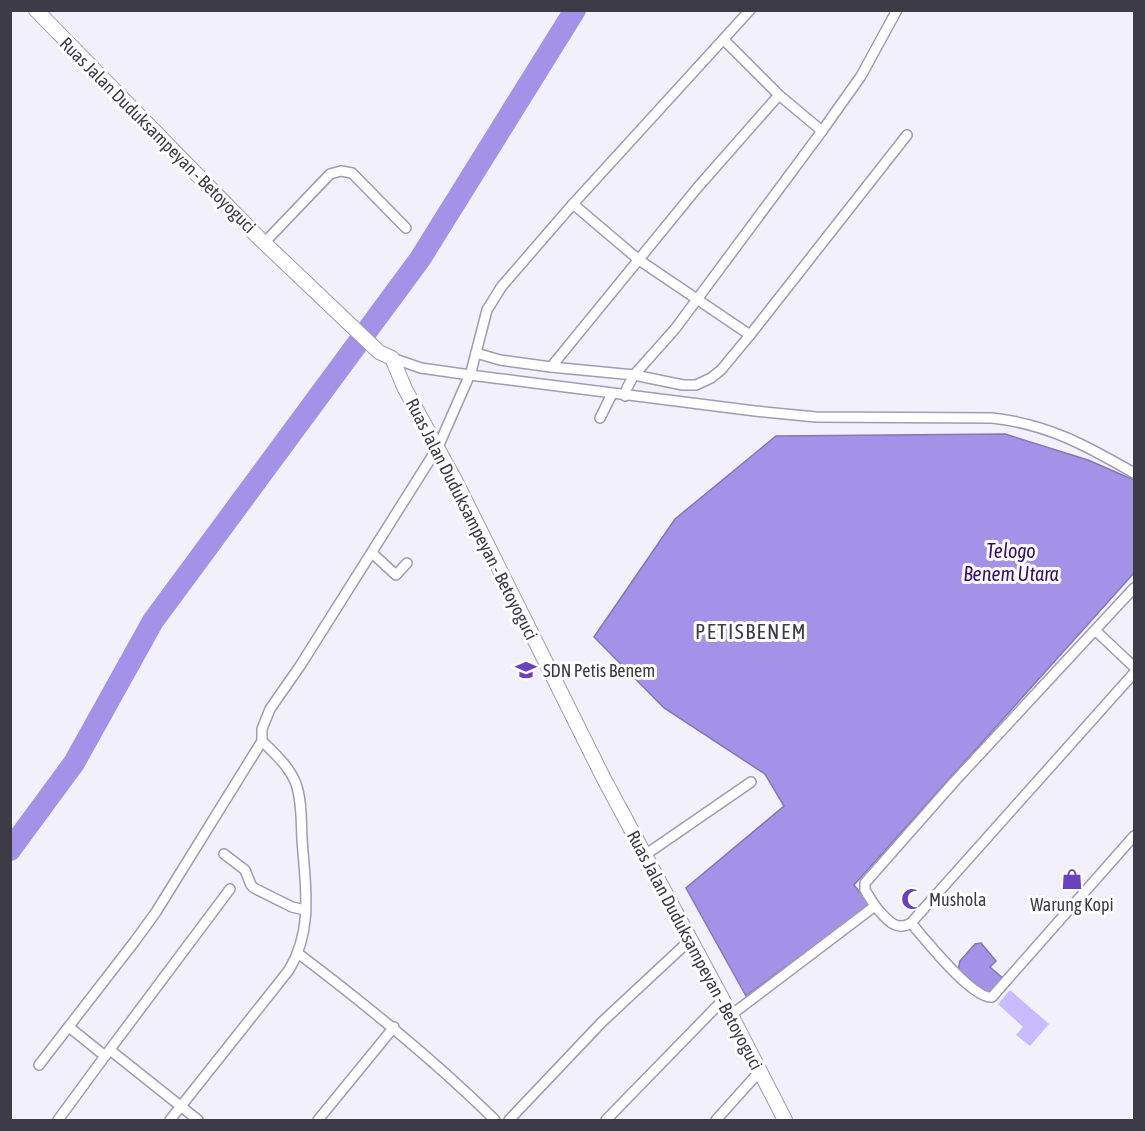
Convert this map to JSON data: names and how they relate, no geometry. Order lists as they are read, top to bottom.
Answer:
{
  "streets": {
    "main road": ["Ruas Jalan Duduksampeyan - Betoyoguci"]
  },
  "districts": ["PETISBENEM"],
  "water": ["Telogo Benem Utara"],
  "places": {
    "school or university": ["SDN Petis Benem"],
    "shop": ["Warung Kopi"],
    "mosque": ["Mushola"]
  }
}
